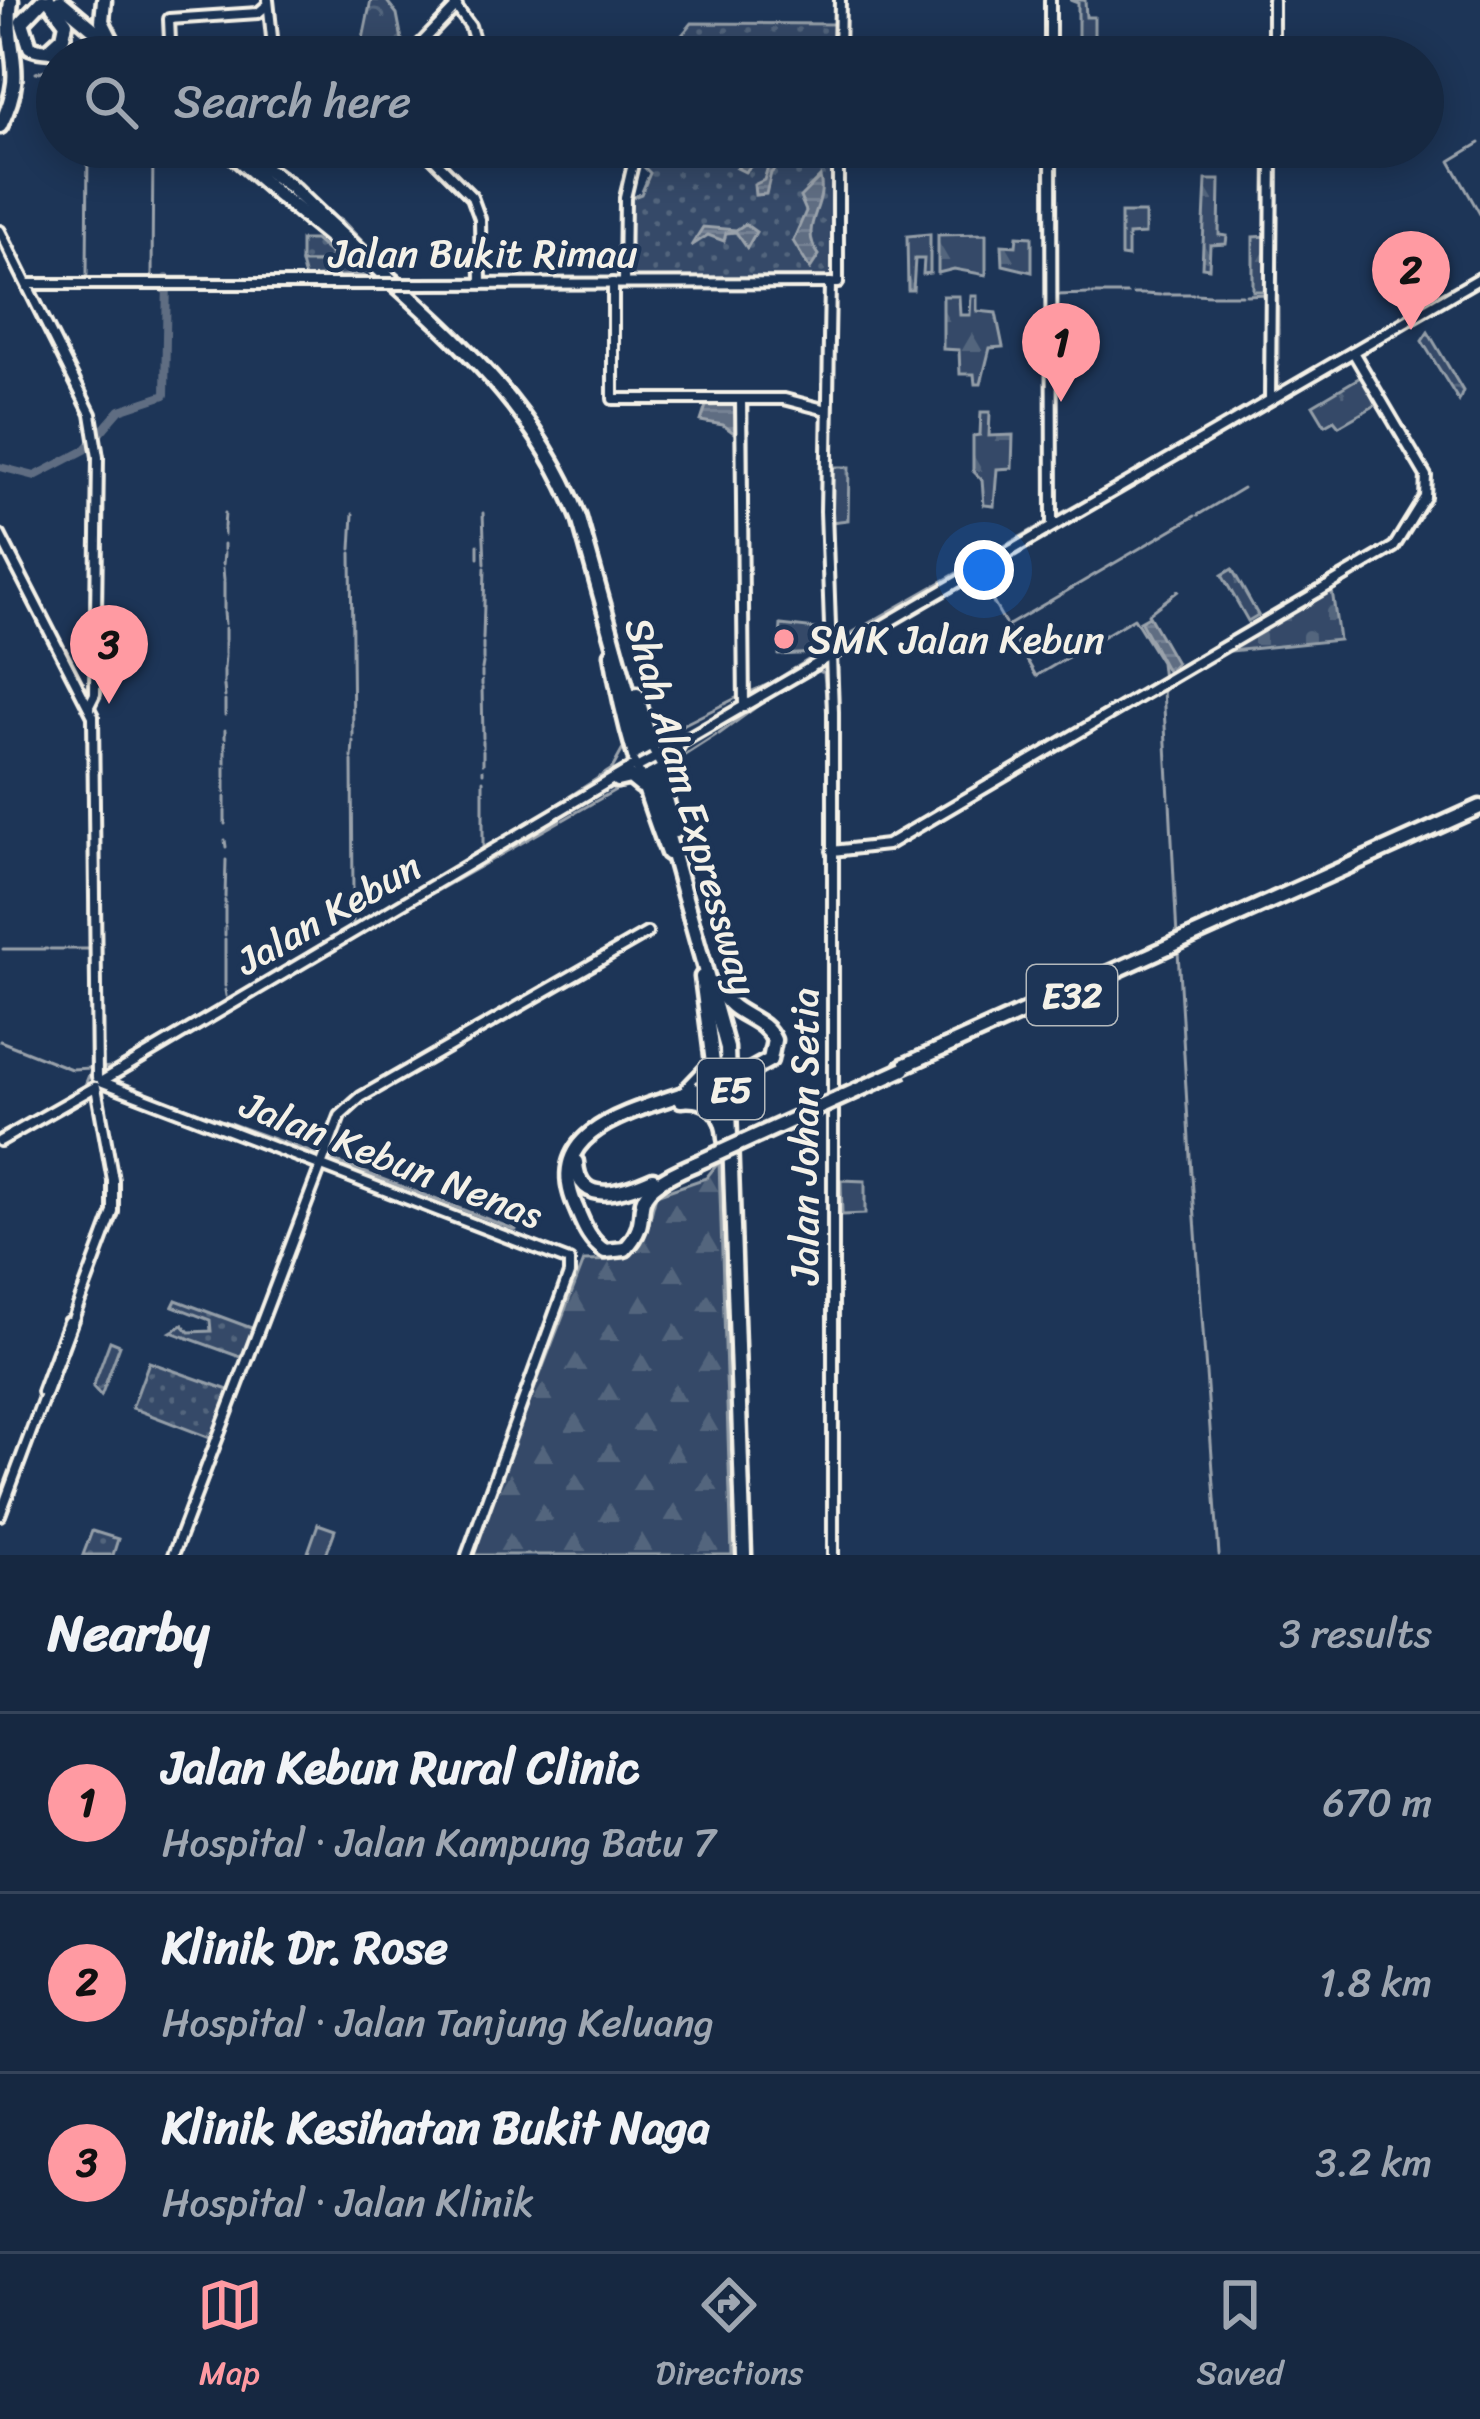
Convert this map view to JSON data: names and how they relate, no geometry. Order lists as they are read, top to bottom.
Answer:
{
  "streets": {
    "highway": ["Shah Alam Expressway", "E32", "E5"],
    "street": [
      "Jalan Bukit Rimau",
      "Jalan Kebun",
      "Jalan Johan Setia",
      "Jalan Kebun Nenas"
    ]
  },
  "crossings": [
    ["Jalan Kebun", "Jalan Kebun Nenas"]
  ],
  "places": ["SMK Jalan Kebun"],
  "page": {
    "search": "Search here",
    "pins": ["2", "1", "3"],
    "heading": ["Nearby", "3 results"],
    "list": [
      {
        "mark": "1",
        "name": "Jalan Kebun Rural Clinic",
        "note": "Hospital · Jalan Kampung Batu 7",
        "value": "670 m"
      },
      {
        "mark": "2",
        "name": "Klinik Dr. Rose",
        "note": "Hospital · Jalan Tanjung Keluang",
        "value": "1.8 km"
      },
      {
        "mark": "3",
        "name": "Klinik Kesihatan Bukit Naga",
        "note": "Hospital · Jalan Klinik",
        "value": "3.2 km"
      }
    ],
    "nav": ["Map", "Directions", "Saved"]
  }
}
